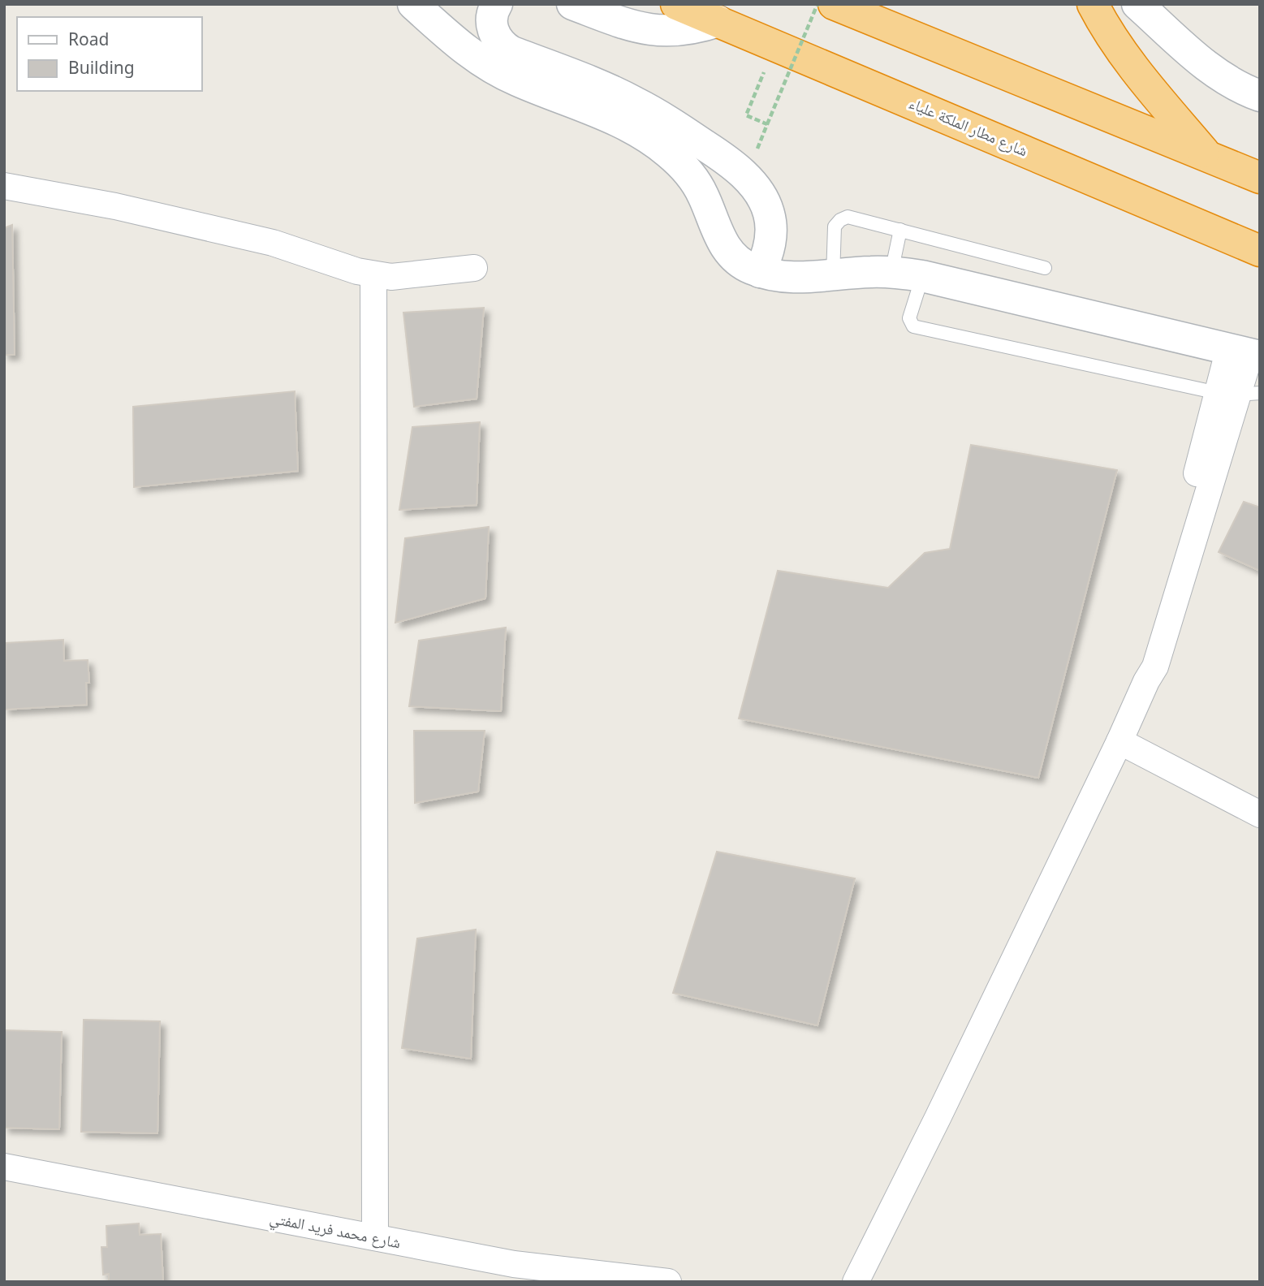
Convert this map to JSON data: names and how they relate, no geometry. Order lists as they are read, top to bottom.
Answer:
{
  "streets": {
    "highway": ["شارع مطار الملكة علياء"],
    "street": ["شارع محمد فريد المفتي"]
  },
  "legend": ["Road", "Building"]
}
